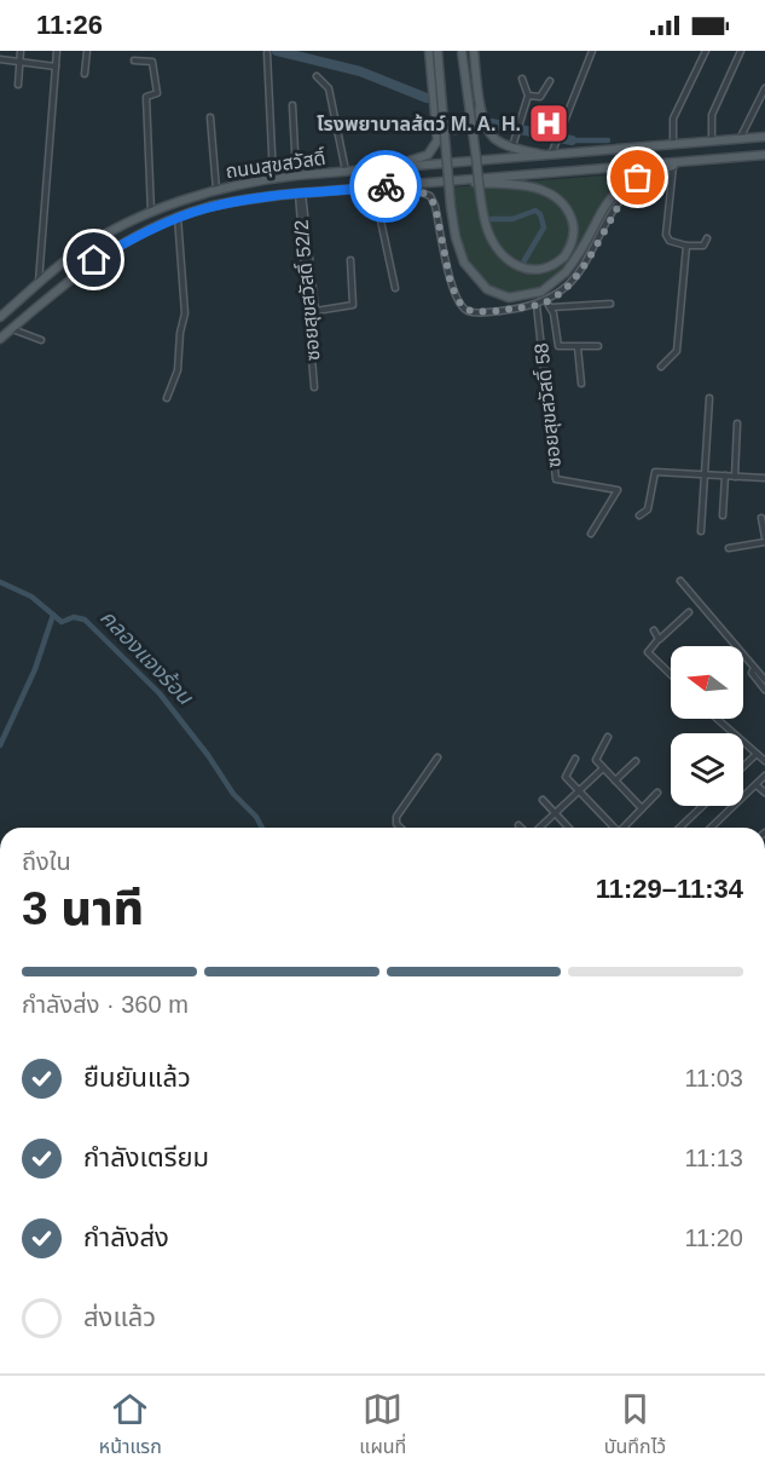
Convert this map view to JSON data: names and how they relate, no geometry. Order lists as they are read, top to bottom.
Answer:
{
  "streets": {
    "main road": ["ถนนสุขสวัสดิ์"],
    "street": ["ซอยสุขสวัสดิ์ 52/2", "ซอยสุขสวัสดิ์ 58"]
  },
  "crossings": [
    ["ถนนสุขสวัสดิ์", "ซอยสุขสวัสดิ์ 52/2"]
  ],
  "water": ["คลองแจงร้อน"],
  "places": {
    "hospital": ["โรงพยาบาลส้ตว์ M. A. H."]
  },
  "north": "left",
  "page": {
    "status": "11:26",
    "heading": ["3 นาที", "ถึงใน", "11:29–11:34"],
    "bar": "กำลังส่ง · 360 m",
    "list": [
      ["ยืนยันแล้ว", "11:03"],
      ["กำลังเตรียม", "11:13"],
      ["กำลังส่ง", "11:20"],
      "ส่งแล้ว"
    ],
    "tabs": ["หน้าแรก", "แผนที่", "บันทึกไว้"]
  }
}
